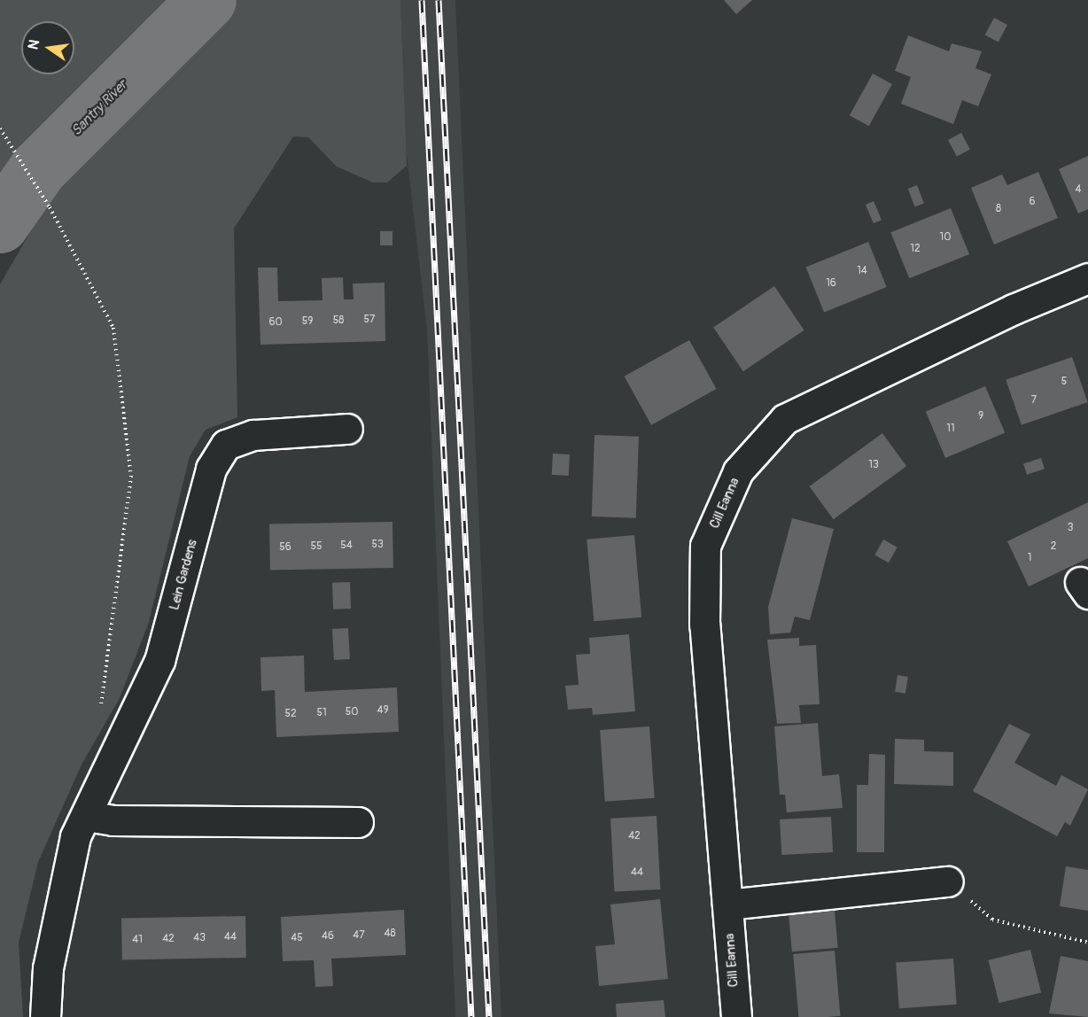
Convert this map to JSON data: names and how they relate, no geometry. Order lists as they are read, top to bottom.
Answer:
{
  "streets": {
    "street": ["Cill Eanna", "Lein Gardens"]
  },
  "water": ["Santry River"],
  "house_numbers": [
    "4",
    "6",
    "8",
    "10",
    "12",
    "14",
    "16",
    "57",
    "58",
    "59",
    "60",
    "5",
    "7",
    "9",
    "11",
    "13",
    "3",
    "53",
    "54",
    "55",
    "2",
    "56",
    "1",
    "49",
    "50",
    "51",
    "52",
    "42",
    "44",
    "48",
    "47",
    "46",
    "44",
    "43",
    "45",
    "42",
    "41"
  ],
  "north": "left"
}
